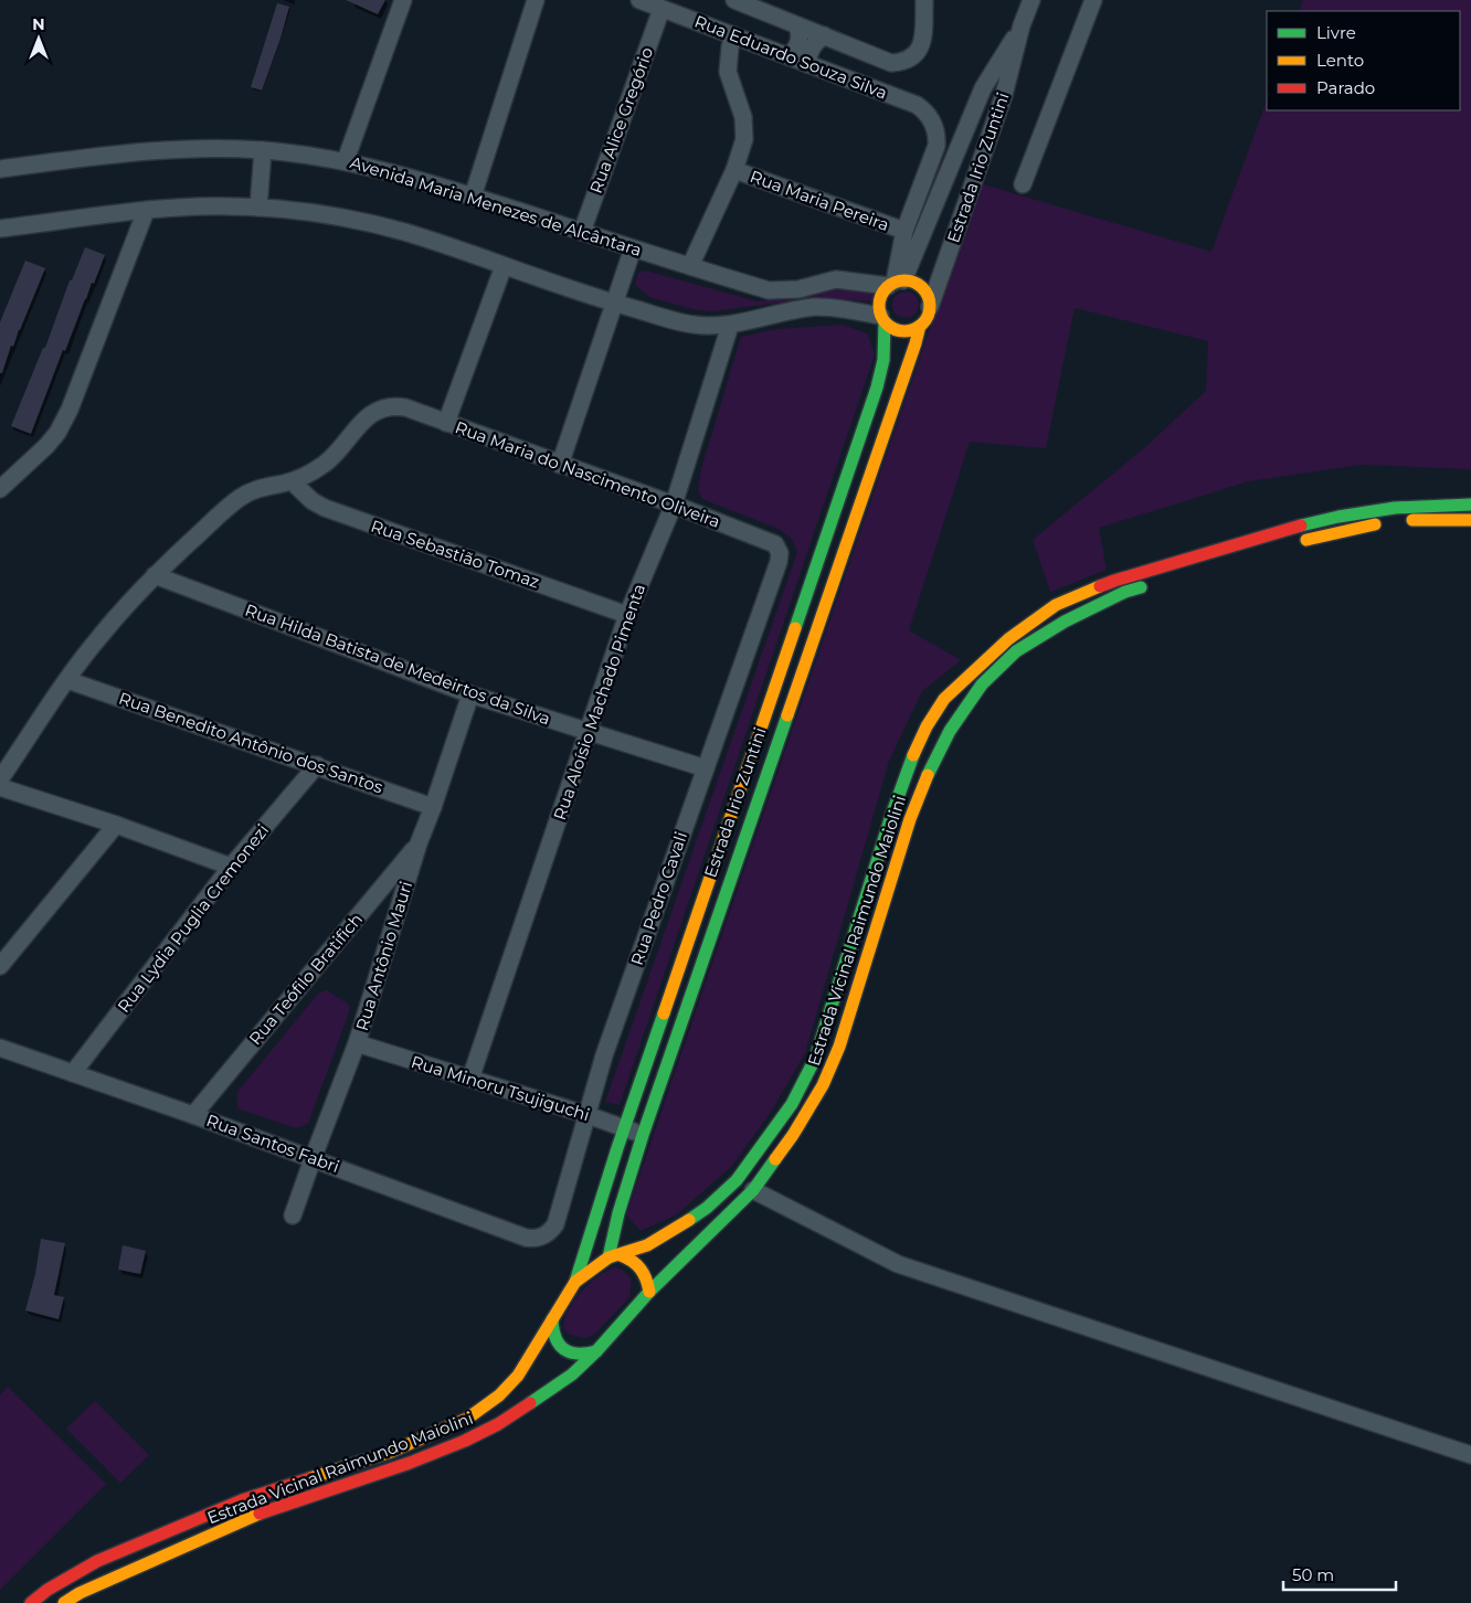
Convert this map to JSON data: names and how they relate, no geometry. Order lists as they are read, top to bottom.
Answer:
{
  "streets": {
    "main road": ["Estrada Irio Zuntini", "Estrada Vicinal Raimundo Maiolini"],
    "street": [
      "Rua Eduardo Souza Silva",
      "Rua Alice Gregório",
      "Rua Maria Pereira",
      "Avenida Maria Menezes de Alcântara",
      "Rua Maria do Nascimento Oliveira",
      "Rua Sebastião Tomaz",
      "Rua Hilda Batista de Medeirtos da Silva",
      "Rua Aloísio Machado Pimenta",
      "Rua Benedito Antônio dos Santos",
      "Rua Pedro Cavali",
      "Rua Lydia Puglia Cremonezi",
      "Rua Antônio Mauri",
      "Rua Teófilo Bratifich",
      "Rua Minoru Tsujiguchi",
      "Rua Santos Fabri"
    ]
  },
  "crossings": [
    ["Rua Eduardo Souza Silva", "Rua Alice Gregório"],
    ["Rua Eduardo Souza Silva", "Rua Maria Pereira"],
    ["Rua Alice Gregório", "Avenida Maria Menezes de Alcântara"],
    ["Estrada Irio Zuntini", "Avenida Maria Menezes de Alcântara"],
    ["Estrada Irio Zuntini", "Estrada Vicinal Raimundo Maiolini"],
    ["Estrada Irio Zuntini", "Rua Minoru Tsujiguchi"],
    ["Rua Maria do Nascimento Oliveira", "Rua Sebastião Tomaz"],
    ["Rua Maria do Nascimento Oliveira", "Rua Aloísio Machado Pimenta"],
    ["Rua Maria do Nascimento Oliveira", "Rua Pedro Cavali"],
    ["Rua Sebastião Tomaz", "Rua Aloísio Machado Pimenta"],
    ["Rua Hilda Batista de Medeirtos da Silva", "Rua Aloísio Machado Pimenta"],
    ["Rua Hilda Batista de Medeirtos da Silva", "Rua Pedro Cavali"],
    ["Rua Hilda Batista de Medeirtos da Silva", "Rua Antônio Mauri"],
    ["Rua Aloísio Machado Pimenta", "Rua Minoru Tsujiguchi"],
    ["Rua Benedito Antônio dos Santos", "Rua Lydia Puglia Cremonezi"],
    ["Rua Benedito Antônio dos Santos", "Rua Antônio Mauri"],
    ["Rua Pedro Cavali", "Rua Minoru Tsujiguchi"],
    ["Rua Pedro Cavali", "Rua Santos Fabri"],
    ["Rua Lydia Puglia Cremonezi", "Rua Santos Fabri"],
    ["Rua Antônio Mauri", "Rua Teófilo Bratifich"],
    ["Rua Antônio Mauri", "Rua Minoru Tsujiguchi"],
    ["Rua Antônio Mauri", "Rua Santos Fabri"],
    ["Rua Teófilo Bratifich", "Rua Santos Fabri"]
  ],
  "legend": ["Livre", "Lento", "Parado"],
  "scale_bar": "50 m",
  "north": "top"
}
